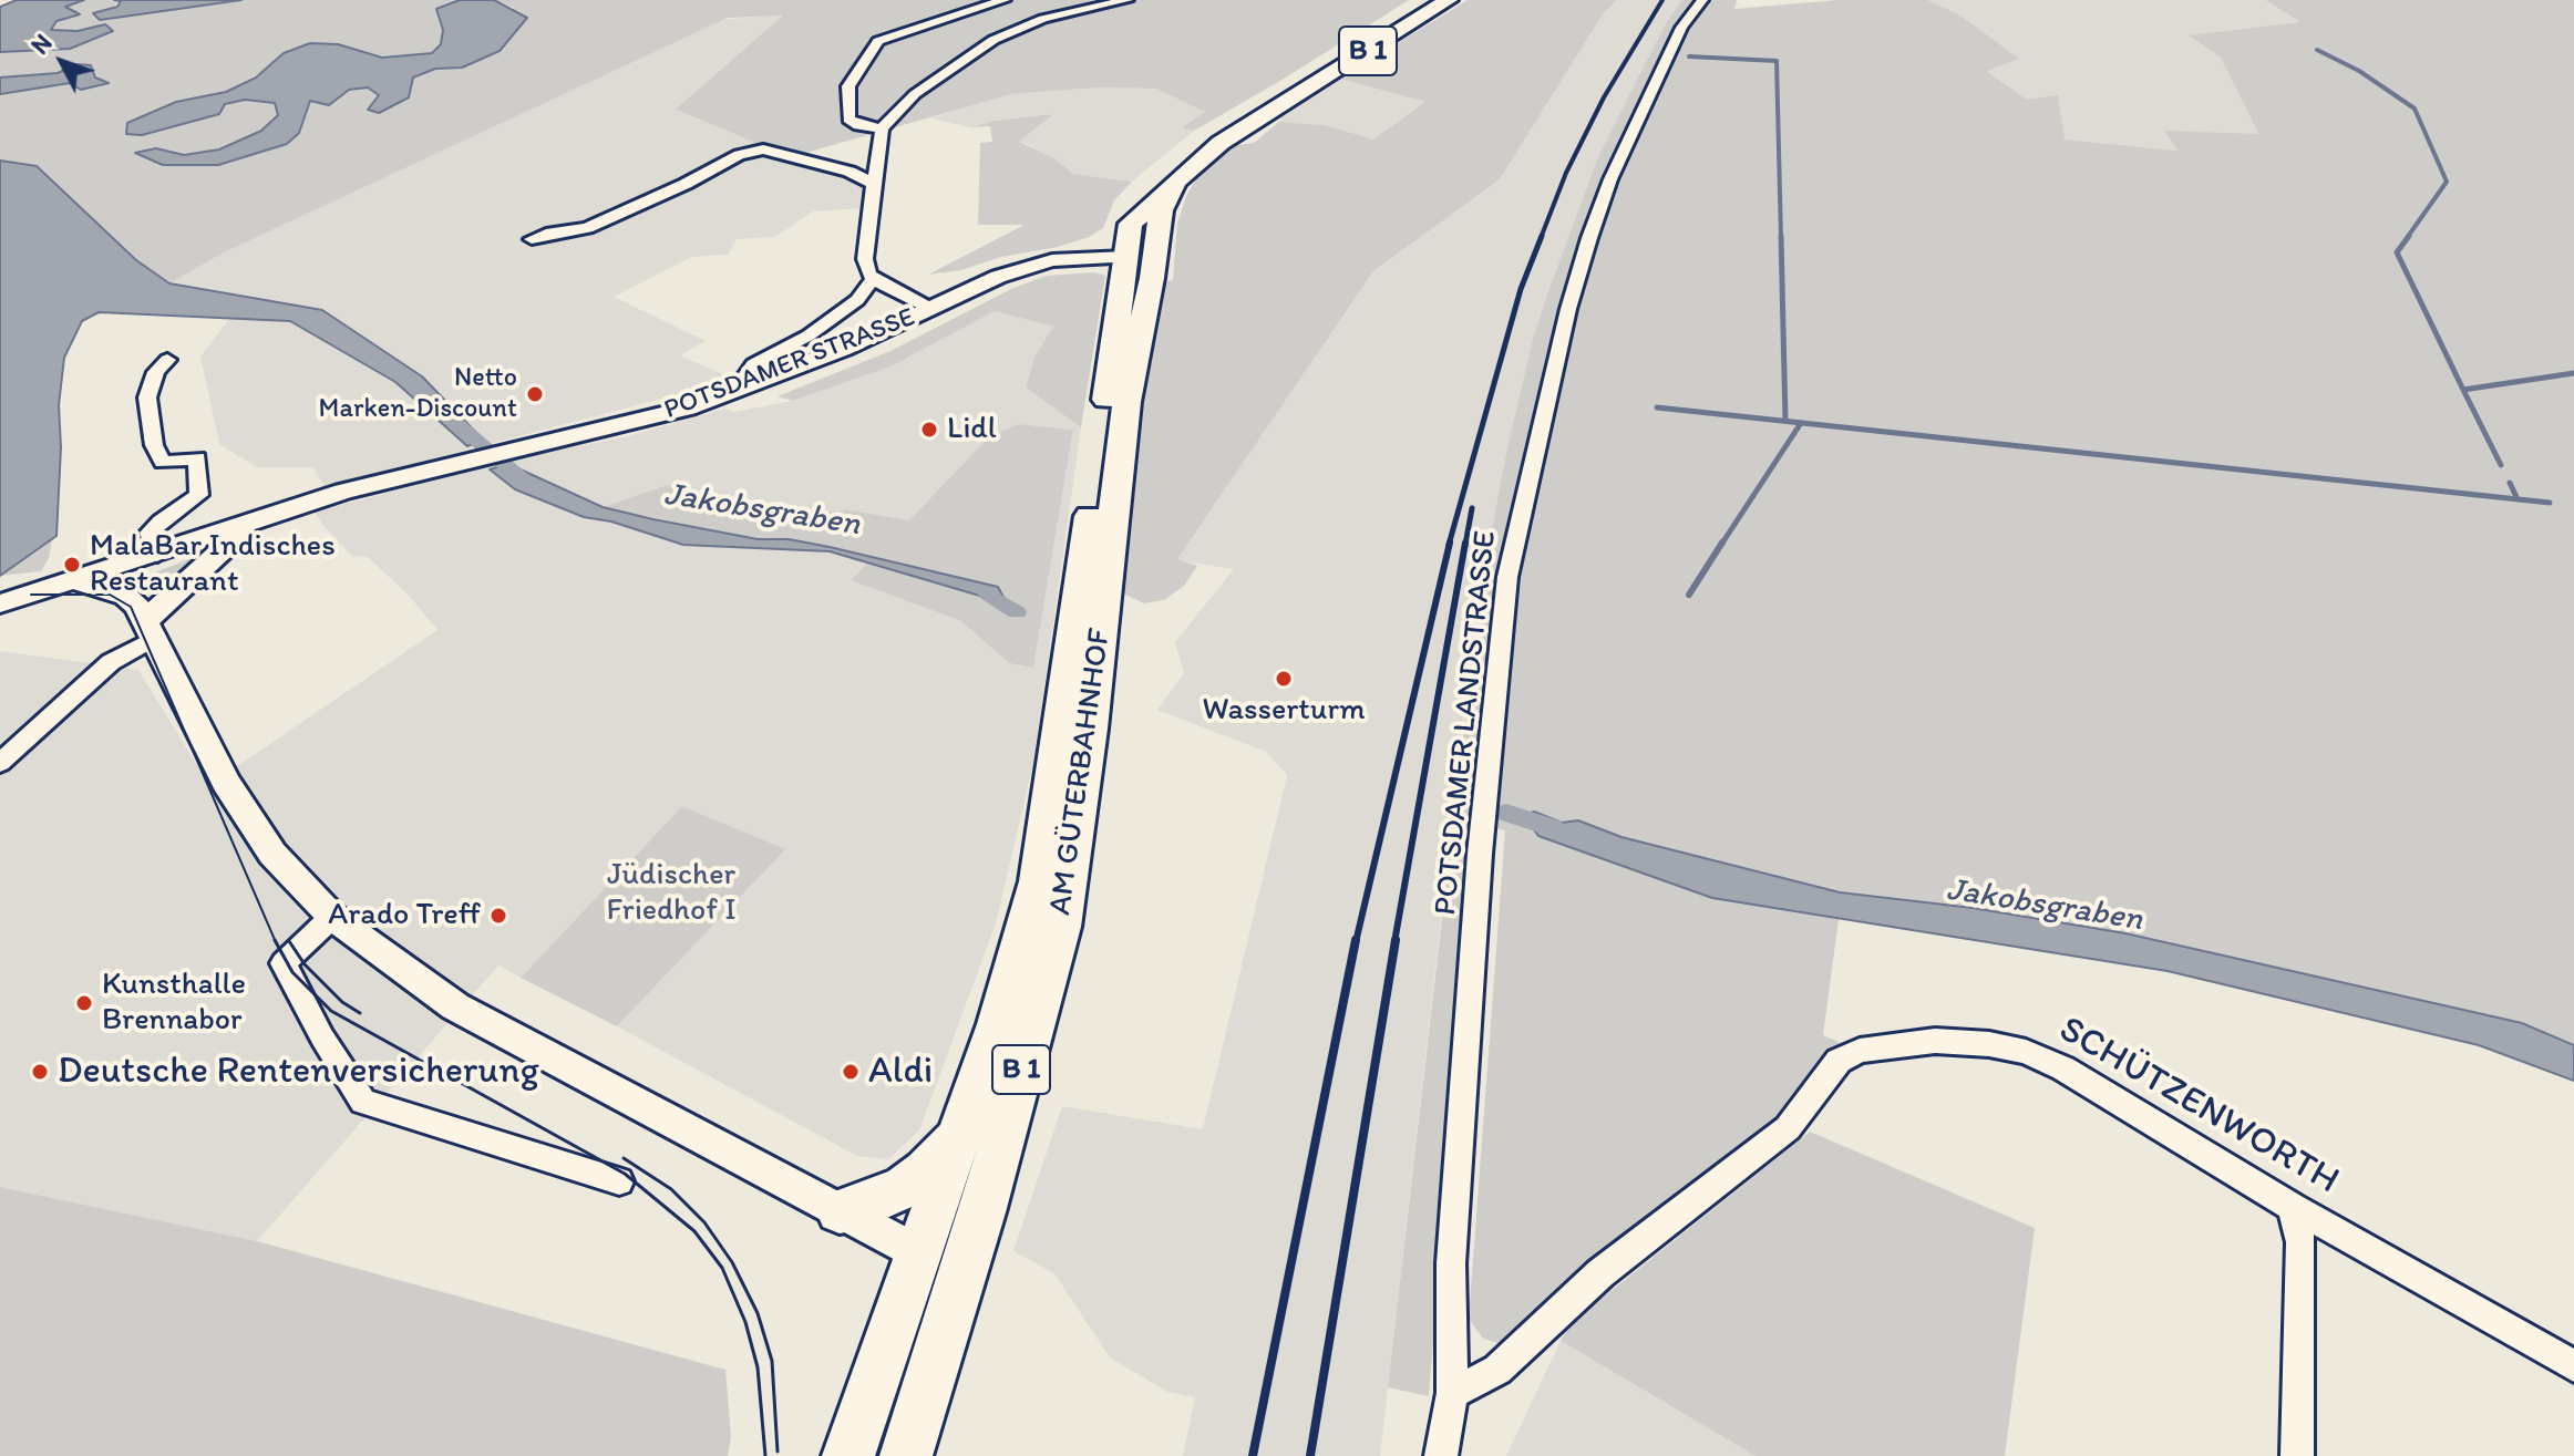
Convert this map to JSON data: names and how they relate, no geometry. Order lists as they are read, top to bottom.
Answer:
{
  "streets": {
    "main road": ["B 1", "AM GÜTERBAHNHOF"],
    "street": ["POTSDAMER STRASSE", "POTSDAMER LANDSTRASSE", "SCHÜTZENWORTH"]
  },
  "crossings": [
    ["B 1", "POTSDAMER STRASSE"],
    ["B 1", "AM GÜTERBAHNHOF"],
    ["POTSDAMER STRASSE", "AM GÜTERBAHNHOF"],
    ["POTSDAMER LANDSTRASSE", "SCHÜTZENWORTH"]
  ],
  "water": ["Jakobsgraben"],
  "parks": ["Jüdischer Friedhof I"],
  "places": [
    "Netto Marken-Discount",
    "Lidl",
    "MalaBar Indisches Restaurant",
    "Wasserturm",
    "Arado Treff",
    "Kunsthalle Brennabor",
    "Deutsche Rentenversicherung",
    "Aldi"
  ],
  "north": "top left"
}
